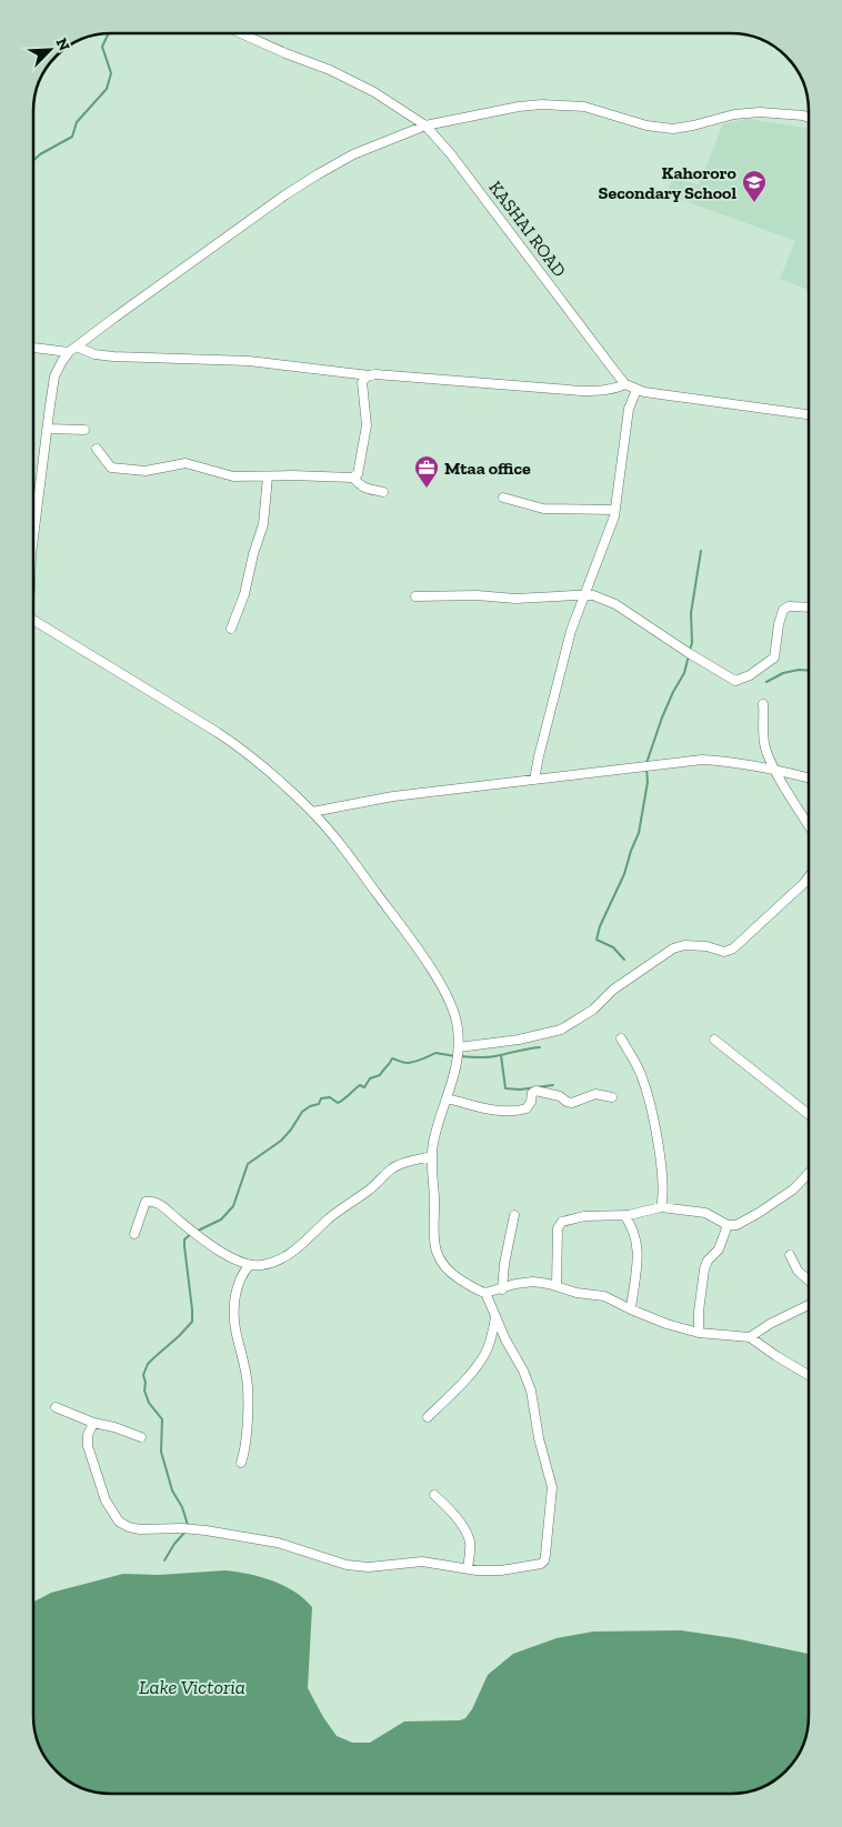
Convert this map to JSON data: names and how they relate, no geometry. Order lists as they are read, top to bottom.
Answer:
{
  "streets": {
    "street": ["KASHAI ROAD"]
  },
  "water": ["Lake Victoria"],
  "places": {
    "school or university": ["Kahororo Secondary School"],
    "office": ["Mtaa office"]
  },
  "north": "top right"
}
